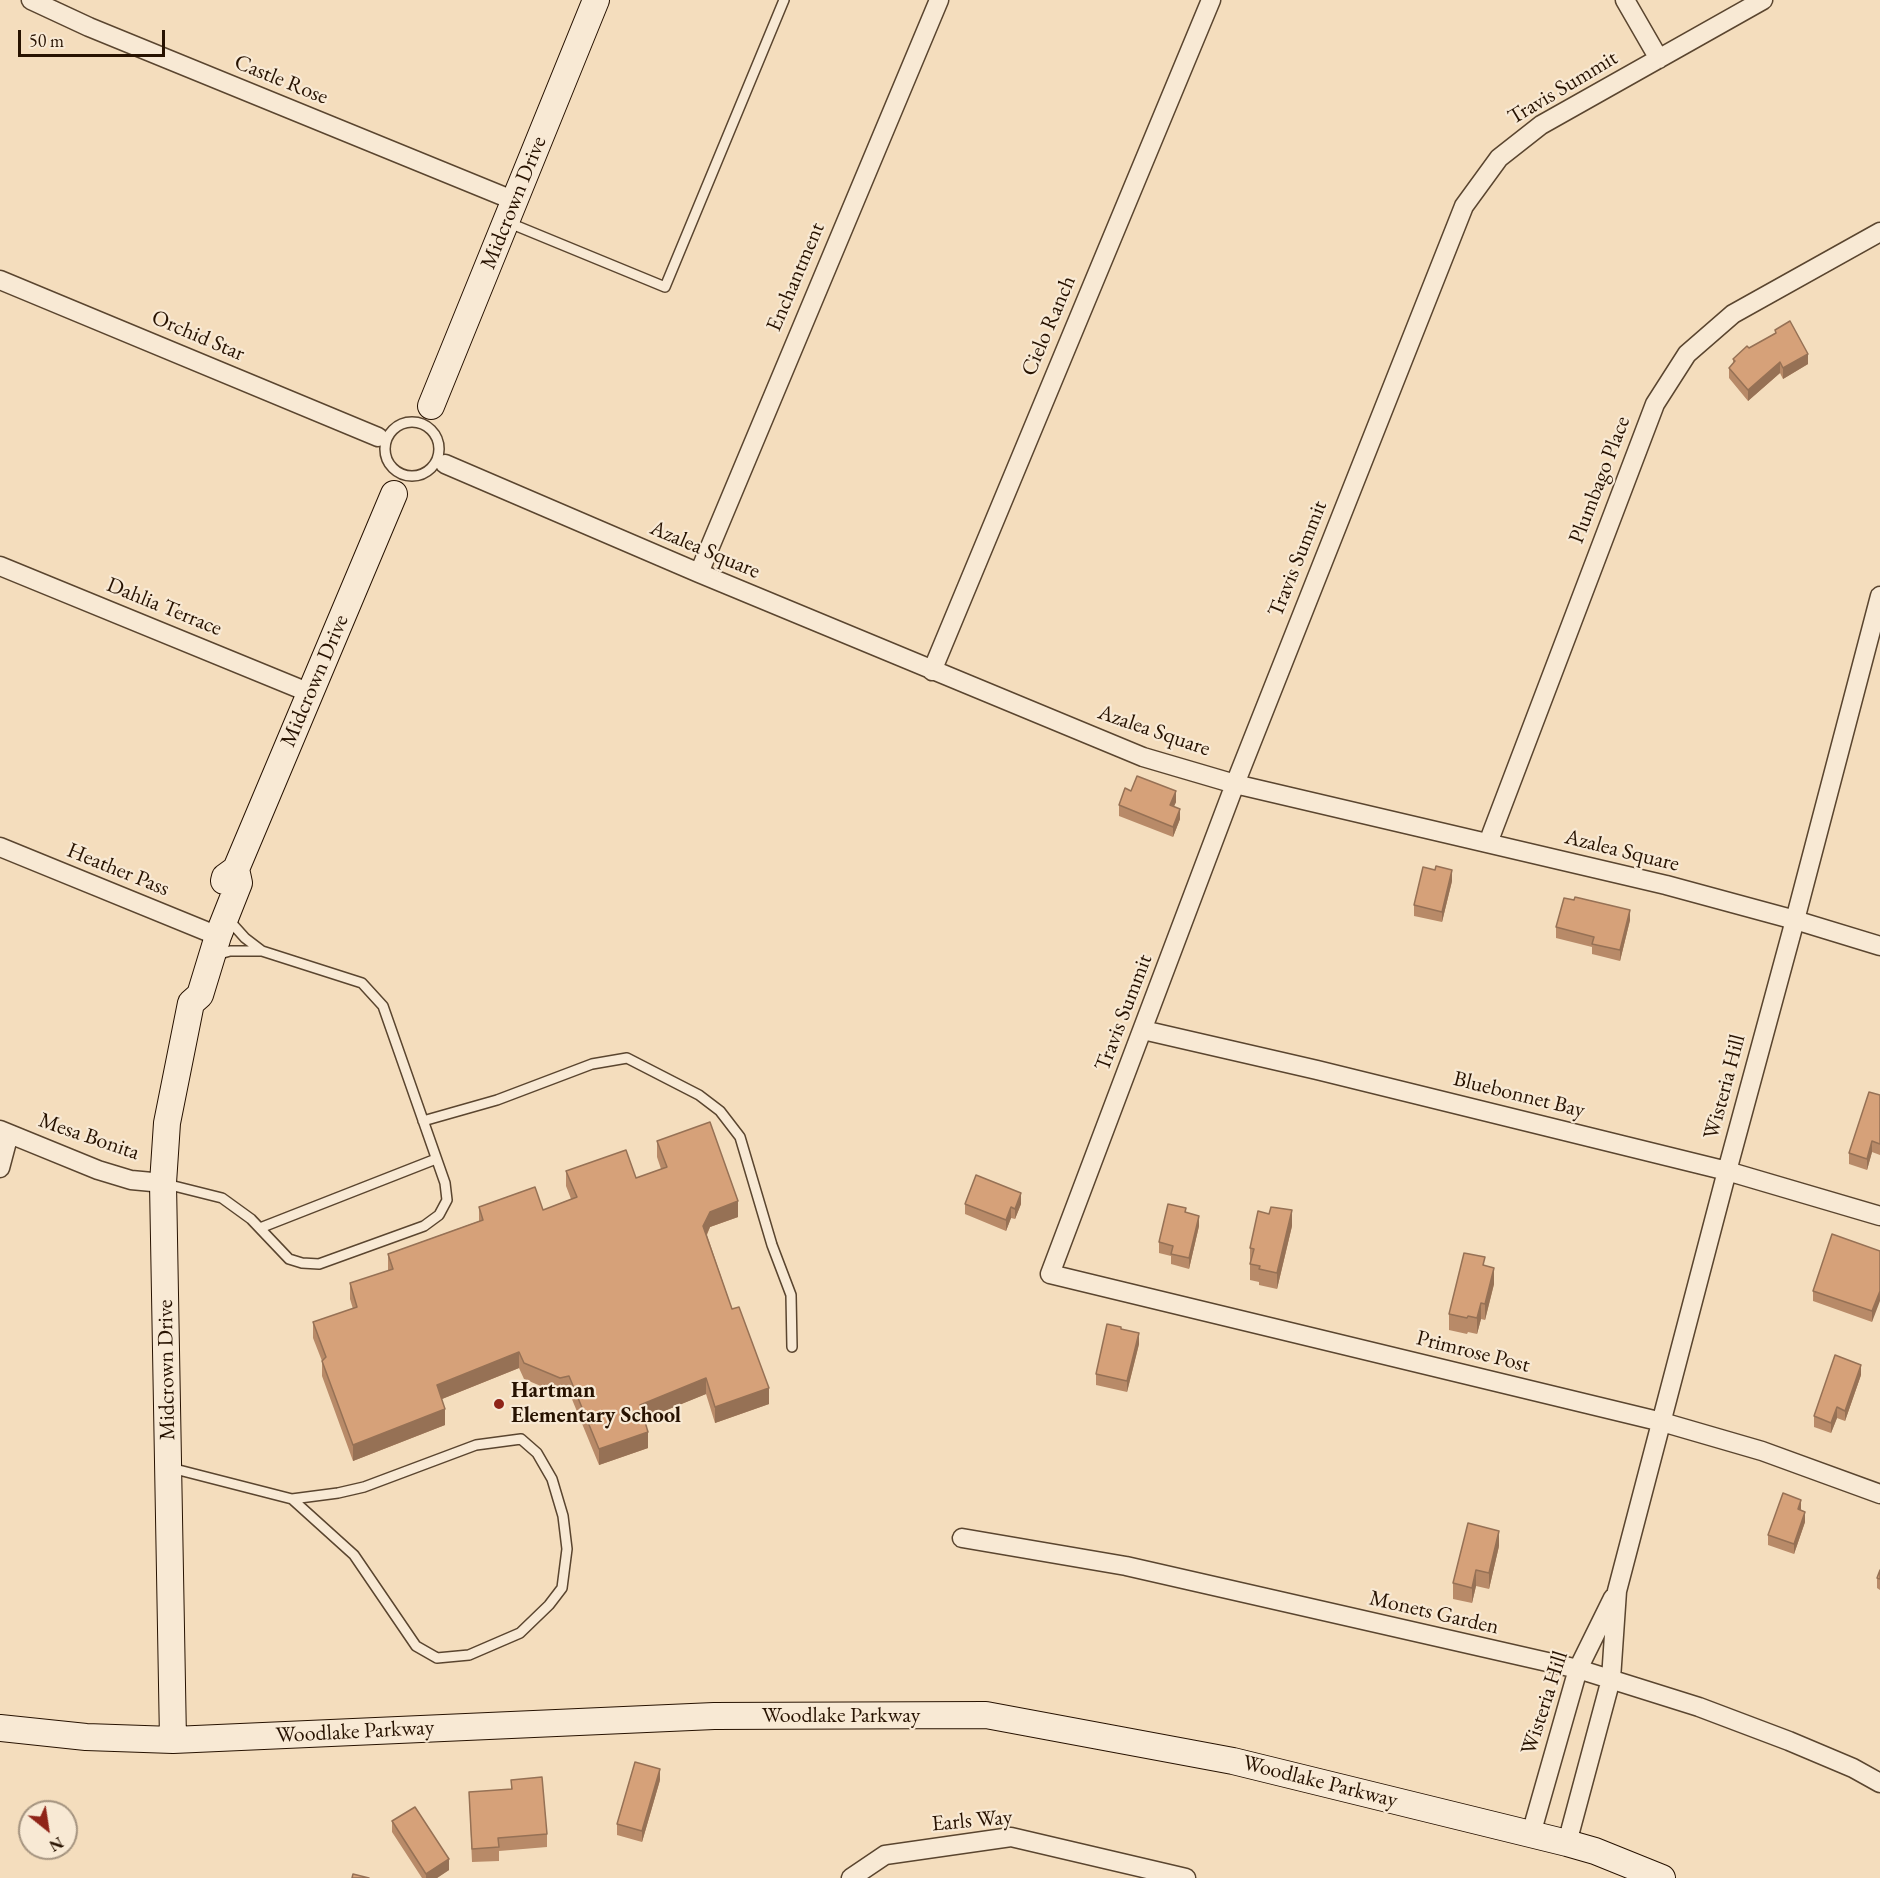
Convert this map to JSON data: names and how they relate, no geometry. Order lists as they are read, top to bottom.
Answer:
{
  "streets": {
    "street": [
      "Castle Rose",
      "Travis Summit",
      "Midcrown Drive",
      "Enchantment",
      "Cielo Ranch",
      "Orchid Star",
      "Plumbago Place",
      "Azalea Square",
      "Dahlia Terrace",
      "Heather Pass",
      "Wisteria Hill",
      "Bluebonnet Bay",
      "Mesa Bonita",
      "Primrose Post",
      "Monets Garden",
      "Woodlake Parkway",
      "Earls Way"
    ]
  },
  "crossings": [
    ["Castle Rose", "Midcrown Drive"],
    ["Travis Summit", "Azalea Square"],
    ["Travis Summit", "Bluebonnet Bay"],
    ["Travis Summit", "Primrose Post"],
    ["Midcrown Drive", "Orchid Star"],
    ["Midcrown Drive", "Azalea Square"],
    ["Midcrown Drive", "Dahlia Terrace"],
    ["Midcrown Drive", "Heather Pass"],
    ["Midcrown Drive", "Mesa Bonita"],
    ["Midcrown Drive", "Woodlake Parkway"],
    ["Enchantment", "Azalea Square"],
    ["Cielo Ranch", "Azalea Square"],
    ["Orchid Star", "Azalea Square"],
    ["Plumbago Place", "Azalea Square"],
    ["Azalea Square", "Wisteria Hill"],
    ["Wisteria Hill", "Bluebonnet Bay"],
    ["Wisteria Hill", "Primrose Post"],
    ["Wisteria Hill", "Monets Garden"],
    ["Wisteria Hill", "Woodlake Parkway"]
  ],
  "places": ["Hartman Elementary School"],
  "scale_bar": "50 m",
  "north": "bottom right"
}
